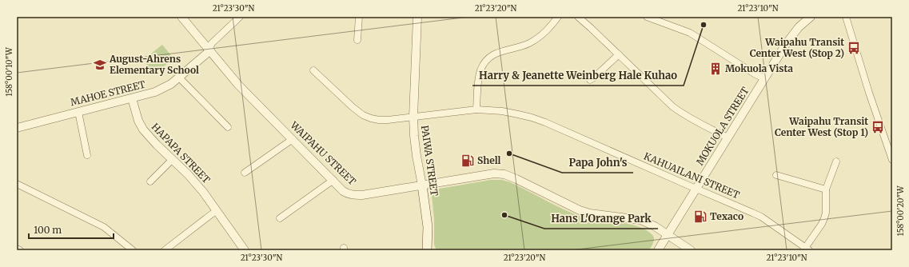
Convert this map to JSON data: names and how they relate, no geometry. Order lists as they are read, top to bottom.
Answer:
{
  "streets": {
    "main road": ["PAIWA STREET"],
    "street": [
      "MAHOE STREET",
      "MOKUOLA STREET",
      "HAPAPA STREET",
      "WAIPAHU STREET",
      "KAHUAILANI STREET"
    ]
  },
  "crossings": [
    ["MAHOE STREET", "HAPAPA STREET"],
    ["MAHOE STREET", "WAIPAHU STREET"],
    ["MOKUOLA STREET", "WAIPAHU STREET"],
    ["MOKUOLA STREET", "KAHUAILANI STREET"],
    ["WAIPAHU STREET", "PAIWA STREET"],
    ["PAIWA STREET", "KAHUAILANI STREET"]
  ],
  "places": {
    "other": ["Harry & Jeanette Weinberg Hale Kuhao", "Papa John's", "Hans L'Orange Park"],
    "bus stop": ["Waipahu Transit Center West (Stop 2)", "Waipahu Transit Center West (Stop 1)"],
    "school or university": ["August-Ahrens Elementary School"],
    "building": ["Mokuola Vista"],
    "fuel station": ["Shell", "Texaco"]
  },
  "scale_bar": "100 m",
  "coordinates": [
    "21°23'30\"N",
    "21°23'20\"N",
    "21°23'10\"N",
    "158°00'10\"W",
    "158°00'20\"W"
  ]
}
